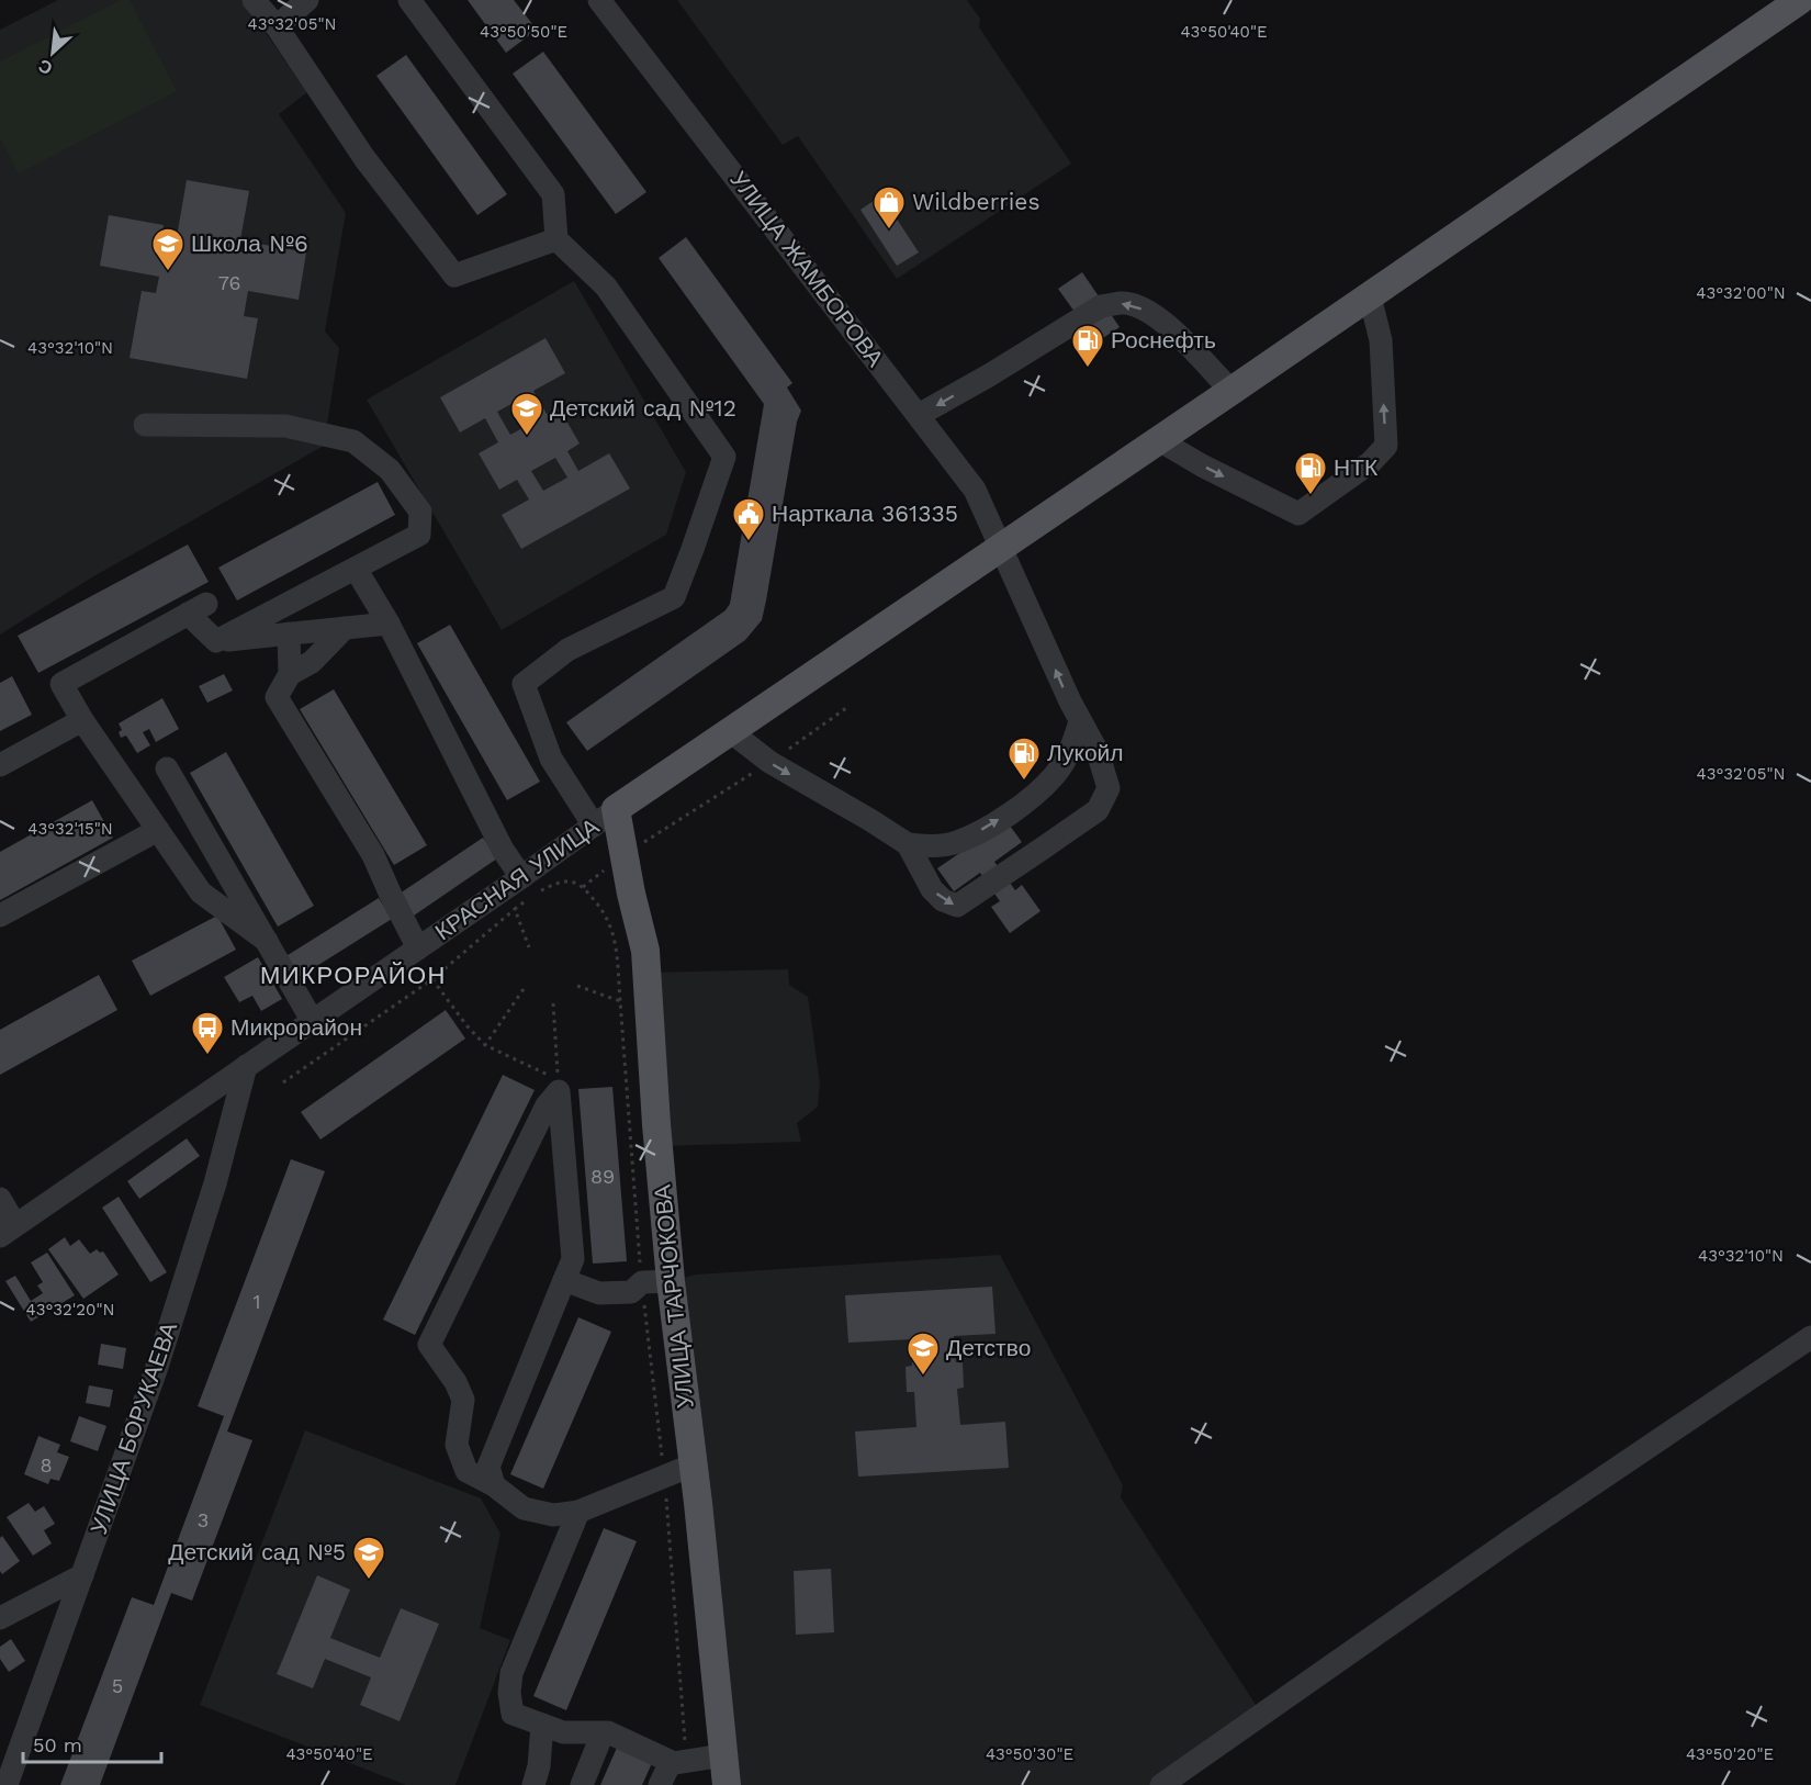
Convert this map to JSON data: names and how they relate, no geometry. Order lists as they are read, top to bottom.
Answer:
{
  "streets": {
    "main road": ["КРАСНАЯ УЛИЦА", "УЛИЦА ТАРЧОКОВА"],
    "street": ["УЛИЦА ЖАМБОРОВА", "УЛИЦА БОРУКАЕВА"]
  },
  "crossings": [
    ["УЛИЦА ЖАМБОРОВА", "КРАСНАЯ УЛИЦА"],
    ["КРАСНАЯ УЛИЦА", "УЛИЦА ТАРЧОКОВА"],
    ["КРАСНАЯ УЛИЦА", "УЛИЦА БОРУКАЕВА"]
  ],
  "districts": ["МИКРОРАЙОН"],
  "places": {
    "shop": ["Wildberries"],
    "school or university": [
      "Школа №6",
      "Детский сад №12",
      "Детство",
      "Детский сад №5"
    ],
    "fuel station": ["Роснефть", "НТК", "Лукойл"],
    "public building": ["Нарткала 361335"],
    "bus stop": ["Микрорайон"]
  },
  "house_numbers": [
    "76",
    "89",
    "1",
    "8",
    "3",
    "5"
  ],
  "scale_bar": "50 m",
  "north": "bottom left",
  "coordinates": [
    "43°32'05\"N",
    "43°50'50\"E",
    "43°50'40\"E",
    "43°32'00\"N",
    "43°32'10\"N",
    "43°32'15\"N",
    "43°32'20\"N",
    "43°50'30\"E",
    "43°50'20\"E"
  ]
}
